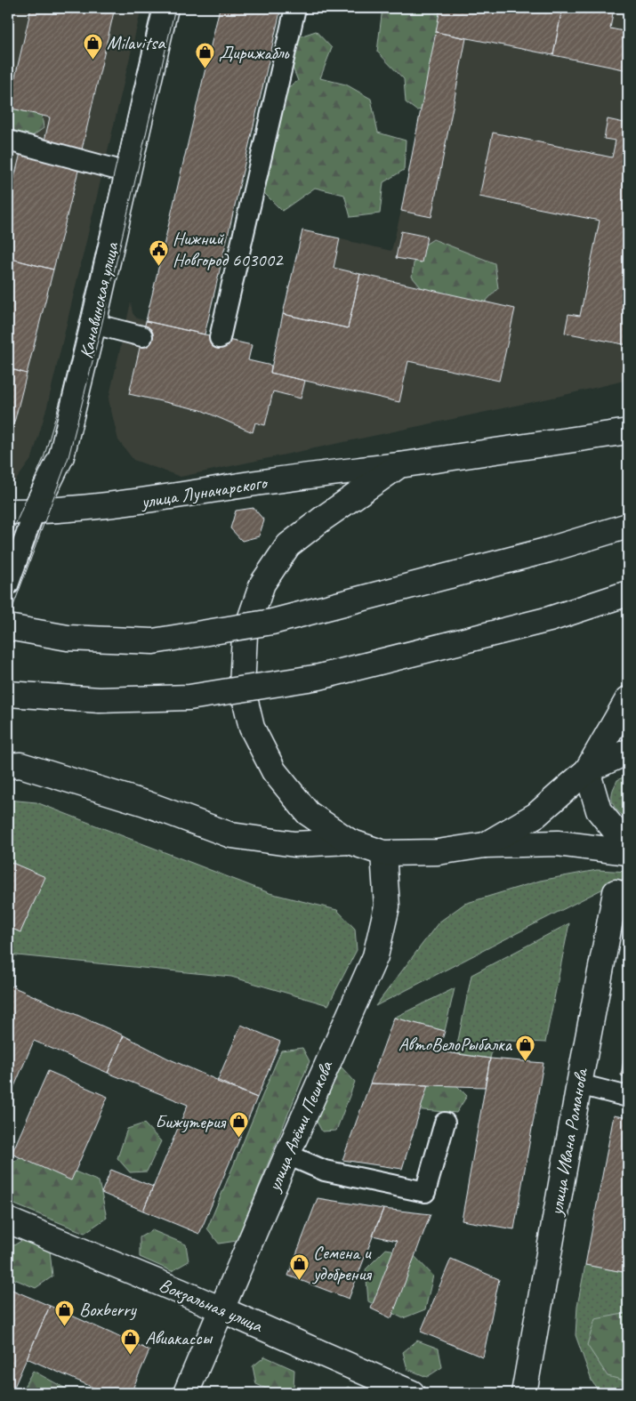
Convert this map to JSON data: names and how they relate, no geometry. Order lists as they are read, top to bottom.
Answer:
{
  "streets": {
    "street": [
      "Канавинская улица",
      "улица Луначарского",
      "улица Алёши Пешкова",
      "улица Ивана Романова",
      "Вокзальная улица"
    ]
  },
  "crossings": [
    ["Канавинская улица", "улица Луначарского"],
    ["улица Алёши Пешкова", "Вокзальная улица"]
  ],
  "places": {
    "shop": [
      "Milavitsa",
      "Дирижабль",
      "АвтоВелоРыбалка",
      "Бижутерия",
      "Семена и удобрения",
      "Boxberry",
      "Авиакассы"
    ],
    "public building": ["Нижний Новгород 603002"]
  }
}
